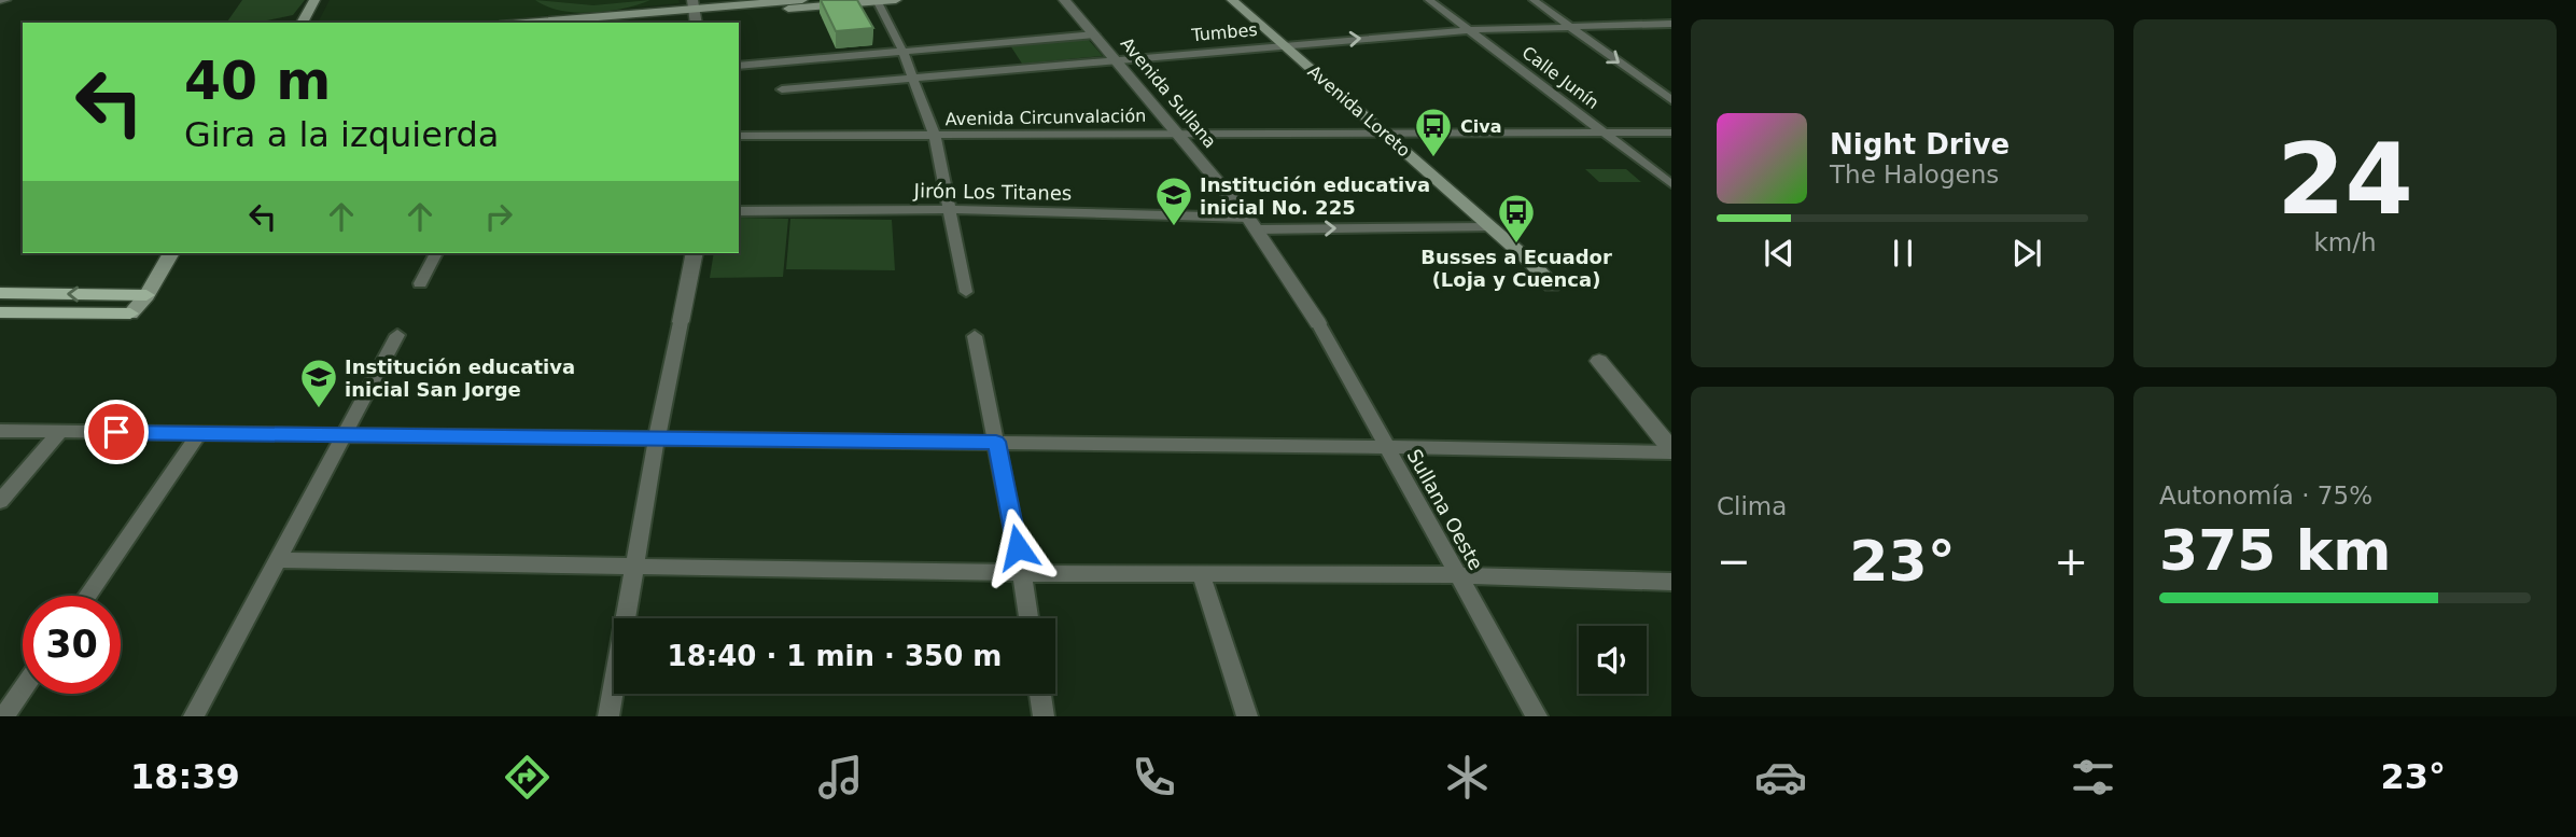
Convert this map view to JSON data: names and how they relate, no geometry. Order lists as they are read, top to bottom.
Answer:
{
  "streets": {
    "main road": ["Avenida Loreto"],
    "street": [
      "Tumbes",
      "Calle Junín",
      "Avenida Sullana",
      "Avenida Circunvalación",
      "Jirón Los Titanes",
      "Sullana Oeste"
    ]
  },
  "crossings": [
    ["Tumbes", "Calle Junín"],
    ["Tumbes", "Avenida Sullana"],
    ["Tumbes", "Avenida Loreto"],
    ["Calle Junín", "Avenida Circunvalación"],
    ["Avenida Sullana", "Avenida Circunvalación"],
    ["Avenida Sullana", "Jirón Los Titanes"],
    ["Avenida Sullana", "Sullana Oeste"],
    ["Avenida Loreto", "Avenida Circunvalación"],
    ["Avenida Loreto", "Jirón Los Titanes"]
  ],
  "places": {
    "bus stop": ["Civa", "Busses a Ecuador (Loja y Cuenca)"],
    "school or university": ["Institución educativa inicial No. 225", "Institución educativa inicial San Jorge"]
  },
  "page": {
    "tile": [
      ["24", "km/h"],
      "Clima",
      ["Autonomía · 75%", "375 km"]
    ],
    "turn": ["40 m", "Gira a la izquierda"],
    "song": ["Night Drive", "The Halogens"],
    "heat": ["−", "23°", "+"],
    "limit": "30",
    "trip": "18:40 · 1 min · 350 m",
    "tabs": ["18:39", "23°"]
  }
}
